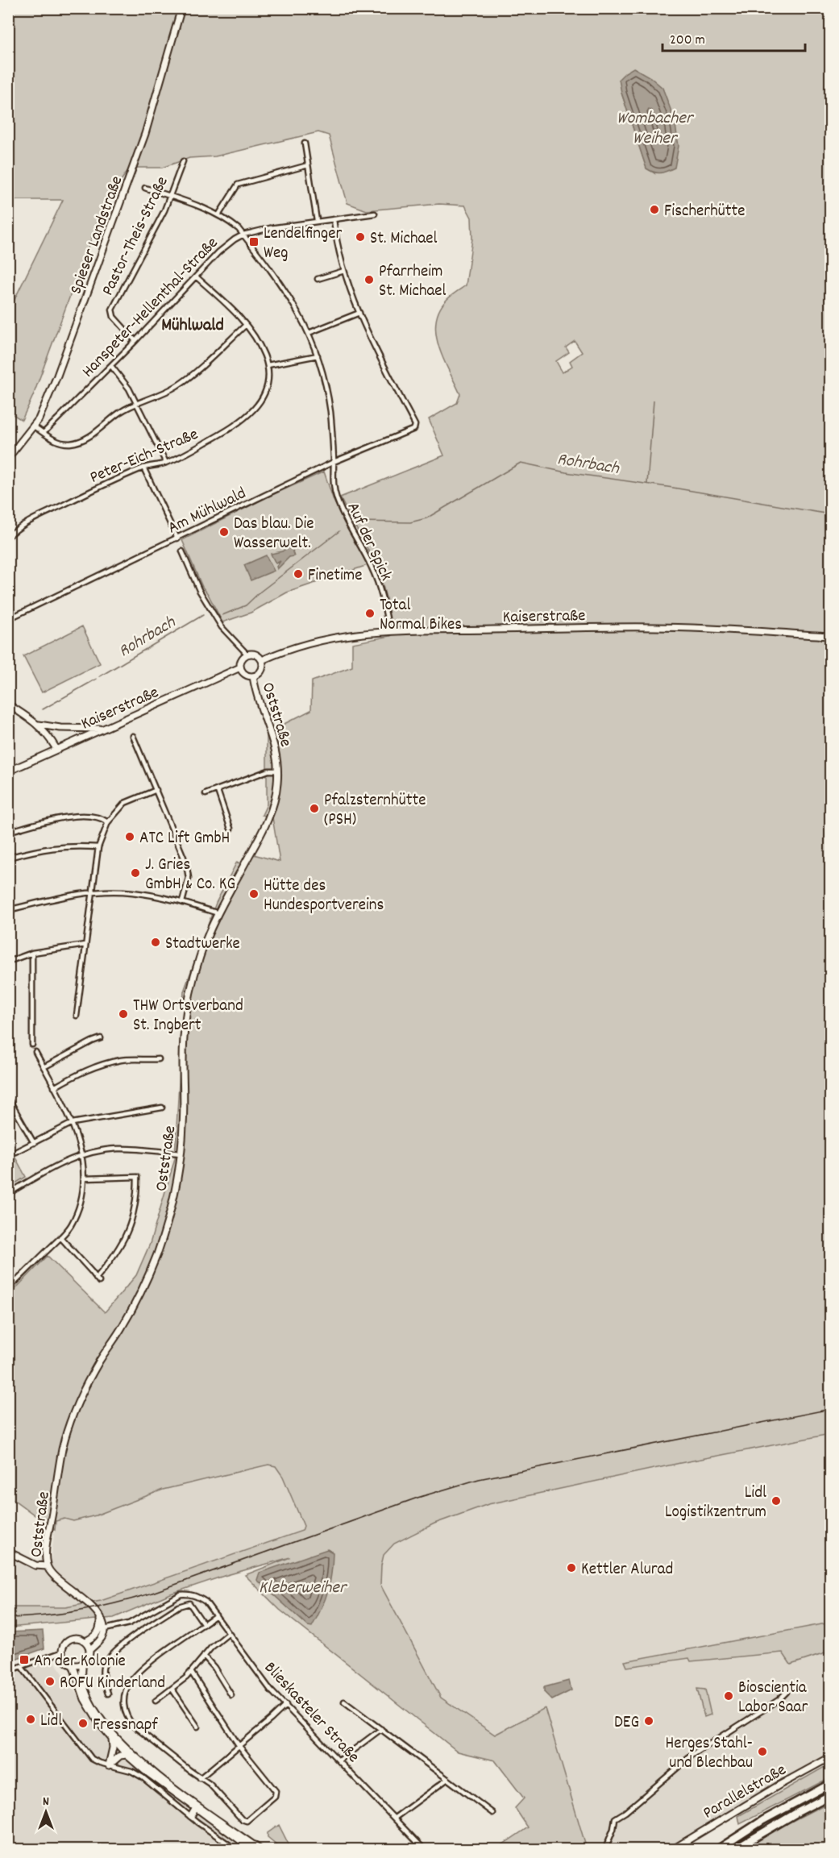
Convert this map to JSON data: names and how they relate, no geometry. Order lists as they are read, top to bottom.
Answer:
{
  "streets": {
    "main road": [
      "Spieser Landstraße",
      "Kaiserstraße",
      "Oststraße",
      "Parallelstraße"
    ],
    "street": [
      "Pastor-Theis-Straße",
      "Hanspeter-Hellenthal-Straße",
      "Peter-Eich-Straße",
      "Am Mühlwald",
      "Auf der Spick",
      "Blieskasteler Straße"
    ]
  },
  "crossings": [
    ["Pastor-Theis-Straße", "Hanspeter-Hellenthal-Straße"],
    ["Hanspeter-Hellenthal-Straße", "Peter-Eich-Straße"],
    ["Am Mühlwald", "Auf der Spick"],
    ["Auf der Spick", "Kaiserstraße"],
    ["Kaiserstraße", "Oststraße"],
    ["Oststraße", "Blieskasteler Straße"]
  ],
  "districts": ["Mühlwald"],
  "water": ["Wombacher Weiher", "Rohrbach", "Kleberweiher"],
  "places": {
    "other": [
      "Fischerhütte",
      "St. Michael",
      "Pfarrheim St. Michael",
      "Das blau. Die Wasserwelt.",
      "Finetime",
      "Total Normal Bikes",
      "Pfalzsternhütte (PSH)",
      "ATC Lift GmbH",
      "J. Gries GmbH & Co. KG",
      "Hütte des Hundesportvereins",
      "Stadtwerke",
      "THW Ortsverband St. Ingbert",
      "Lidl Logistikzentrum",
      "Kettler Alurad",
      "ROFU Kinderland",
      "Bioscientia Labor Saar",
      "Lidl",
      "DEG",
      "Fressnapf",
      "Herges Stahl- und Blechbau"
    ],
    "transit": ["Lendelfinger Weg", "An der Kolonie"]
  },
  "scale_bar": "200 m",
  "north": "top"
}
